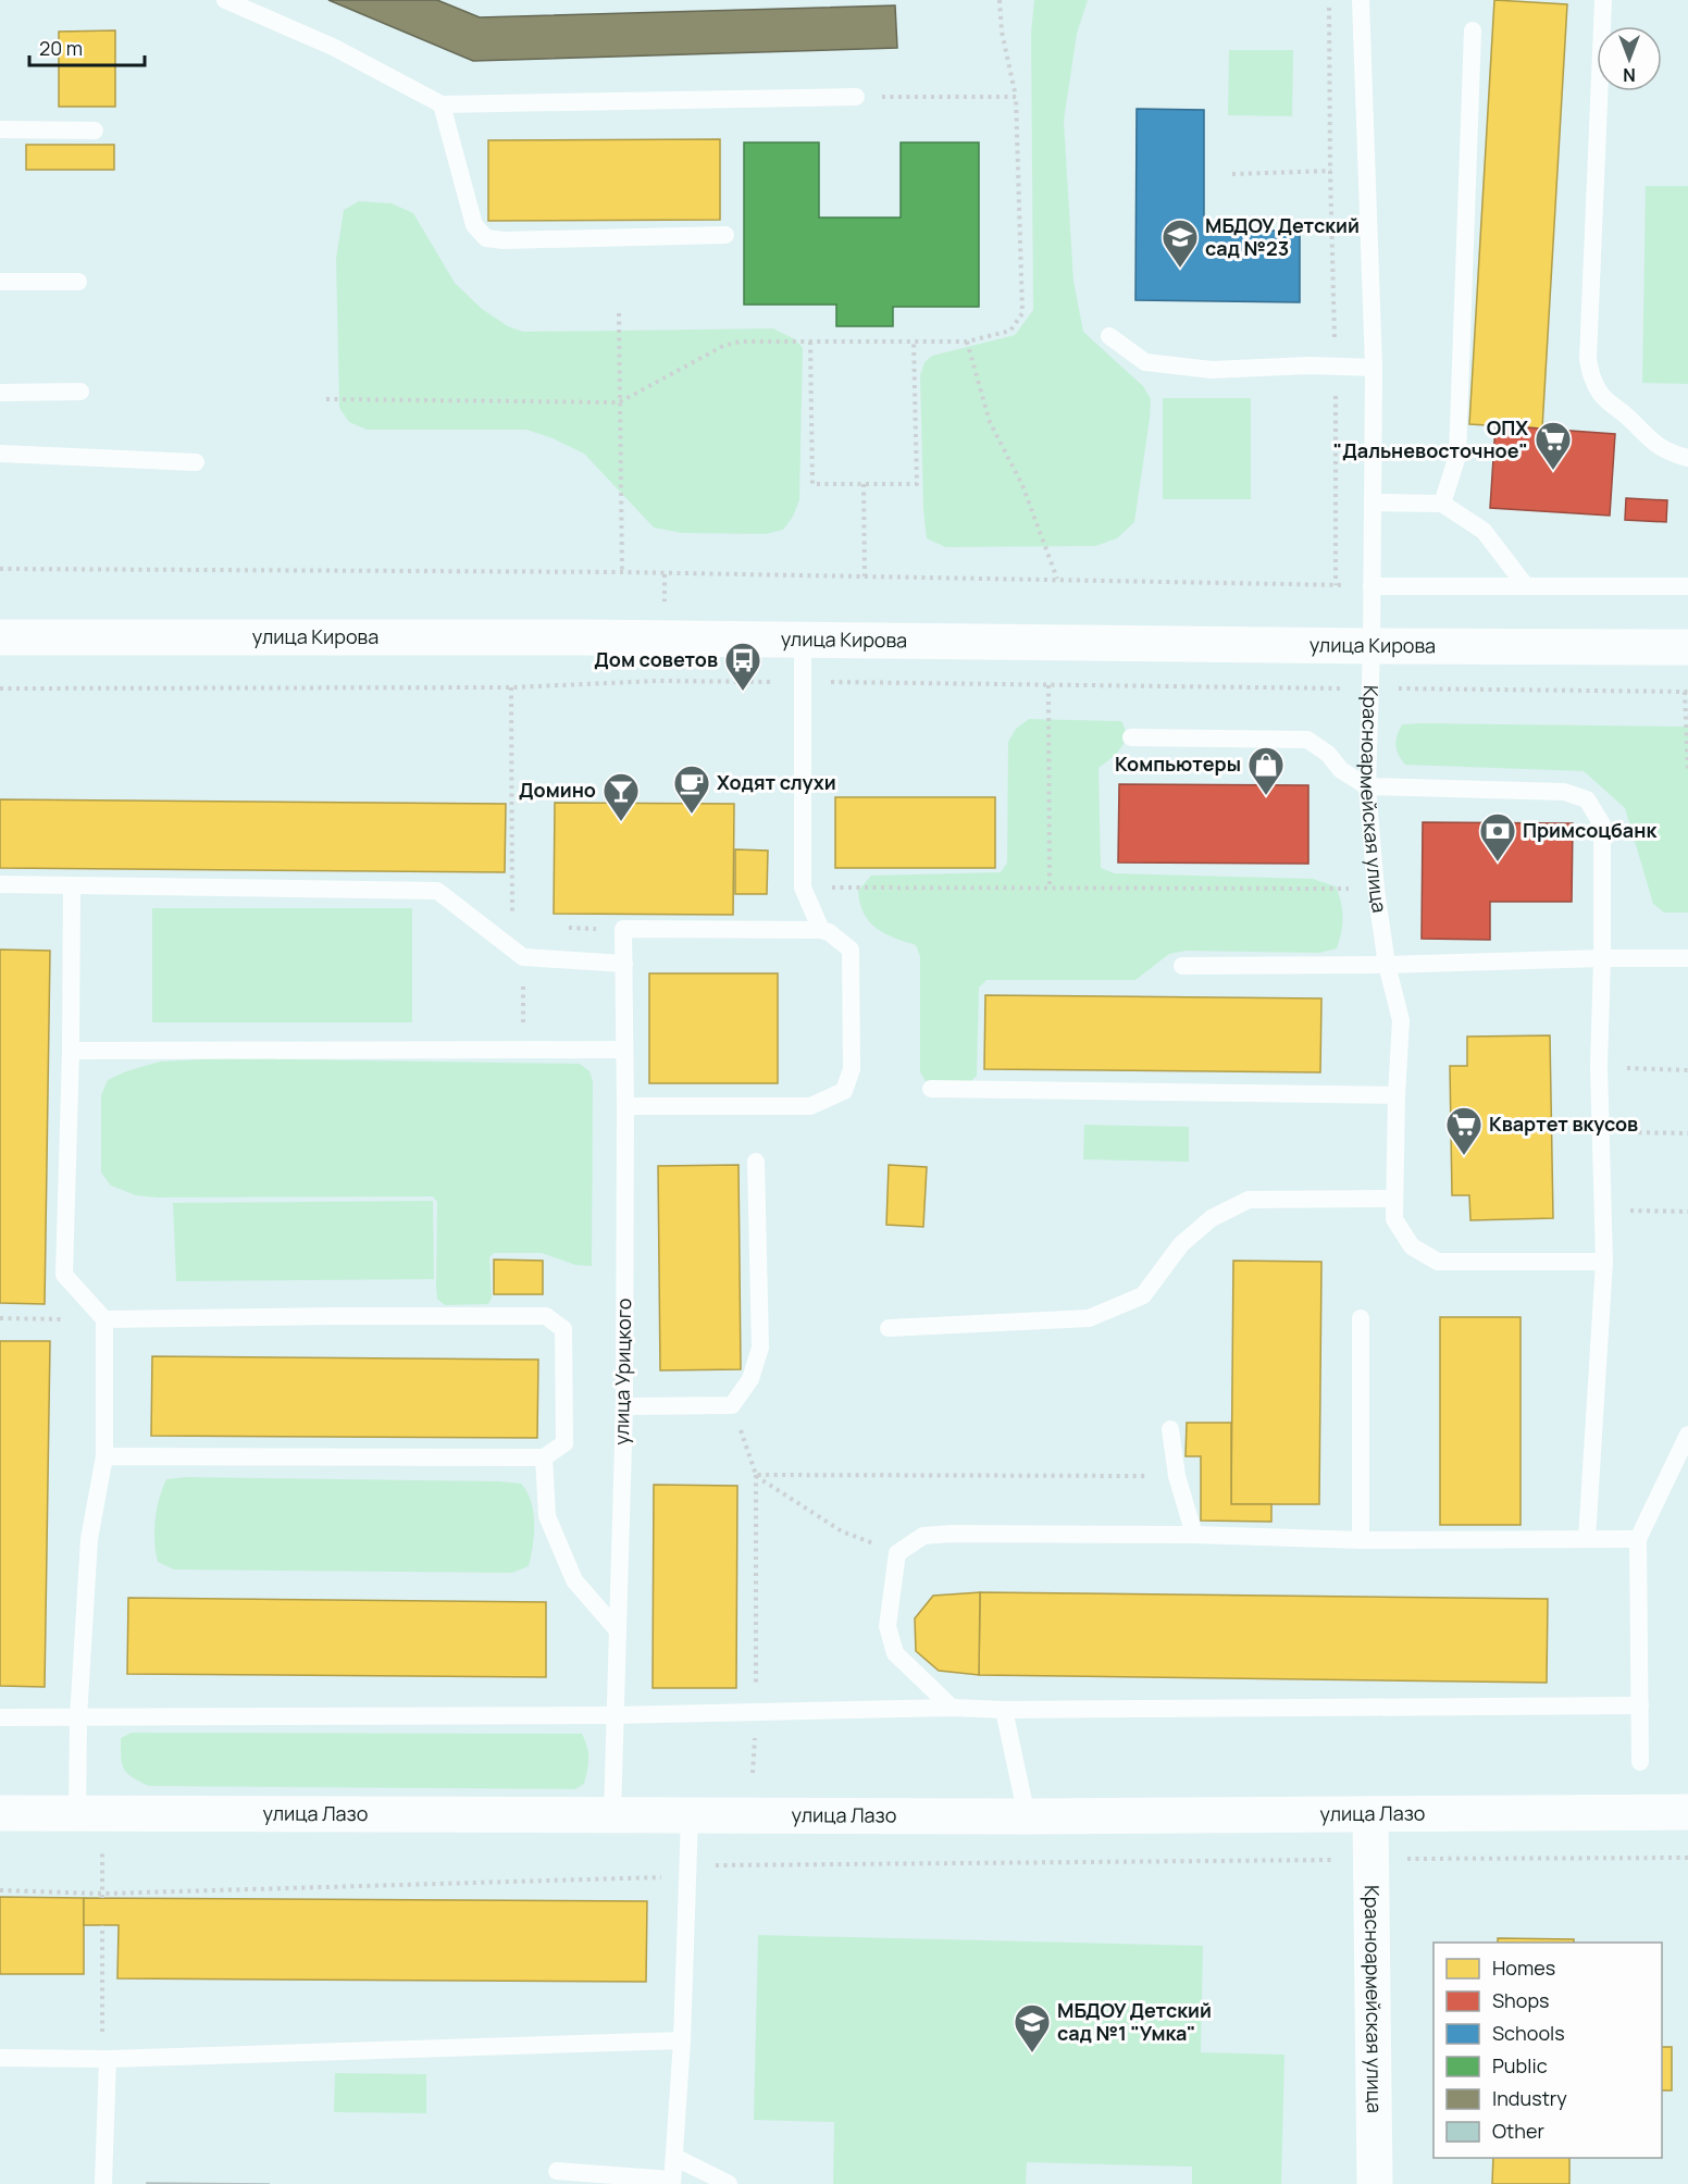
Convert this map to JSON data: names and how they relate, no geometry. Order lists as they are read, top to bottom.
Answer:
{
  "streets": {
    "main road": ["улица Кирова", "Красноармейская улица", "улица Лазо"],
    "lane": ["улица Урицкого"]
  },
  "crossings": [
    ["улица Кирова", "Красноармейская улица"],
    ["Красноармейская улица", "улица Лазо"],
    ["улица Урицкого", "улица Лазо"]
  ],
  "places": {
    "school or university": ["МБДОУ Детский сад №23", "МБДОУ Детский сад №1 \"Умка\""],
    "supermarket": ["ОПХ \"Дальневосточное\"", "Квартет вкусов"],
    "bus stop": ["Дом советов"],
    "shop": ["Компьютеры"],
    "cafe": ["Ходят слухи"],
    "bar": ["Домино"],
    "bank": ["Примсоцбанк"]
  },
  "legend": [
    "Homes",
    "Shops",
    "Schools",
    "Public",
    "Industry",
    "Other"
  ],
  "scale_bar": "20 m",
  "north": "bottom"
}
